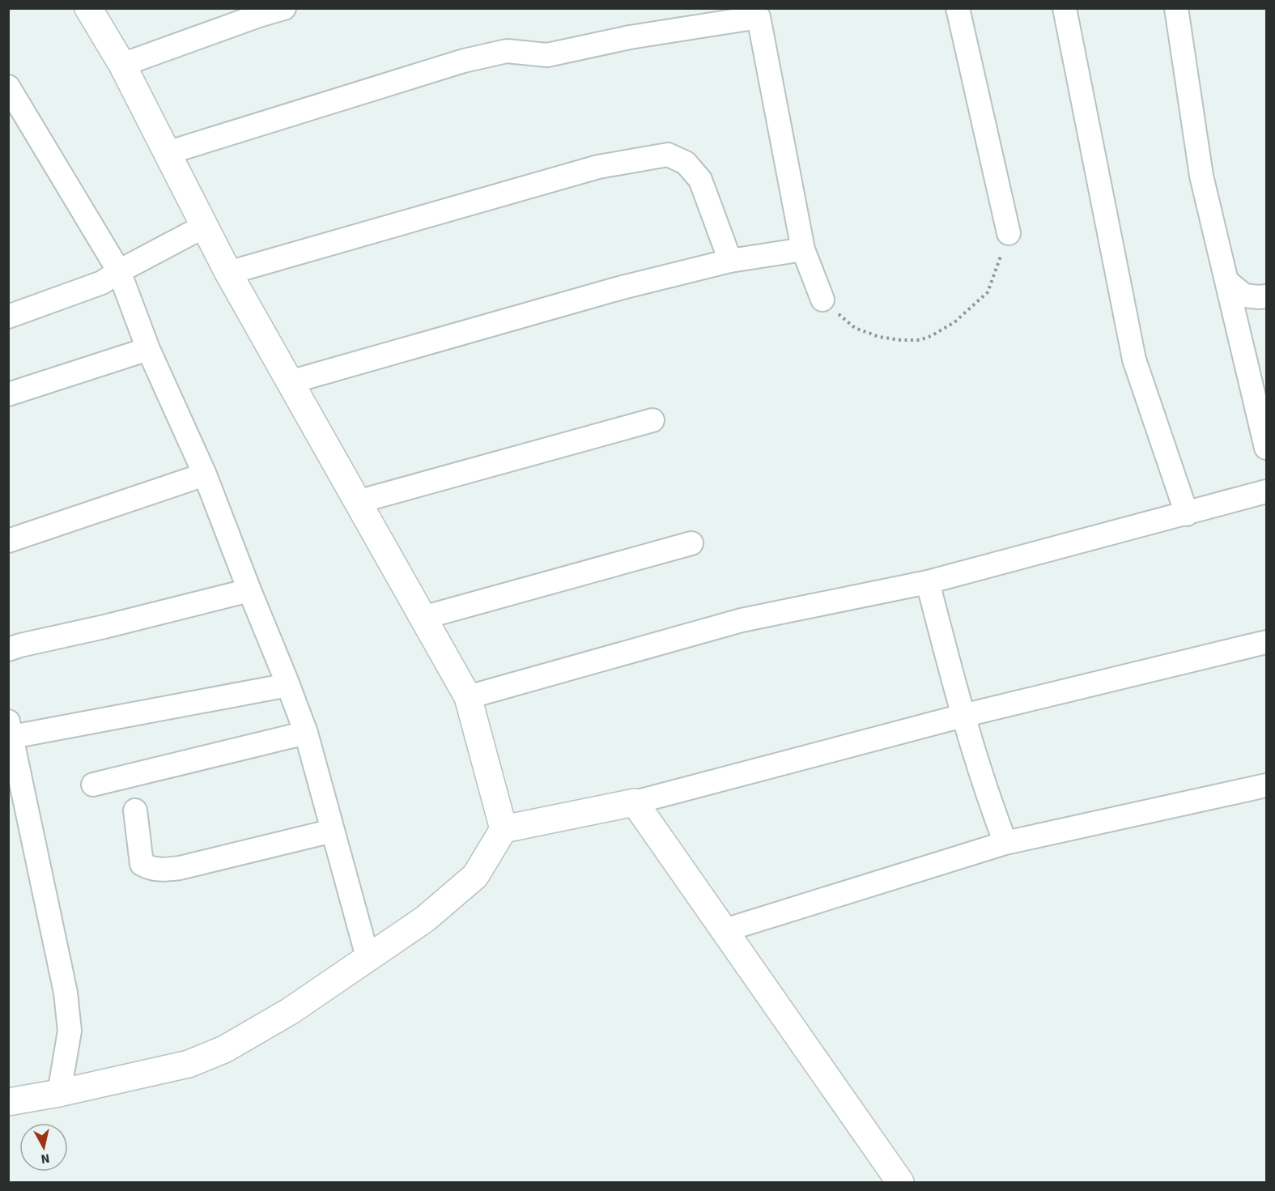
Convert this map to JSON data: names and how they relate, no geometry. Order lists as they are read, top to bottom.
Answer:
{
  "north": "bottom"
}
